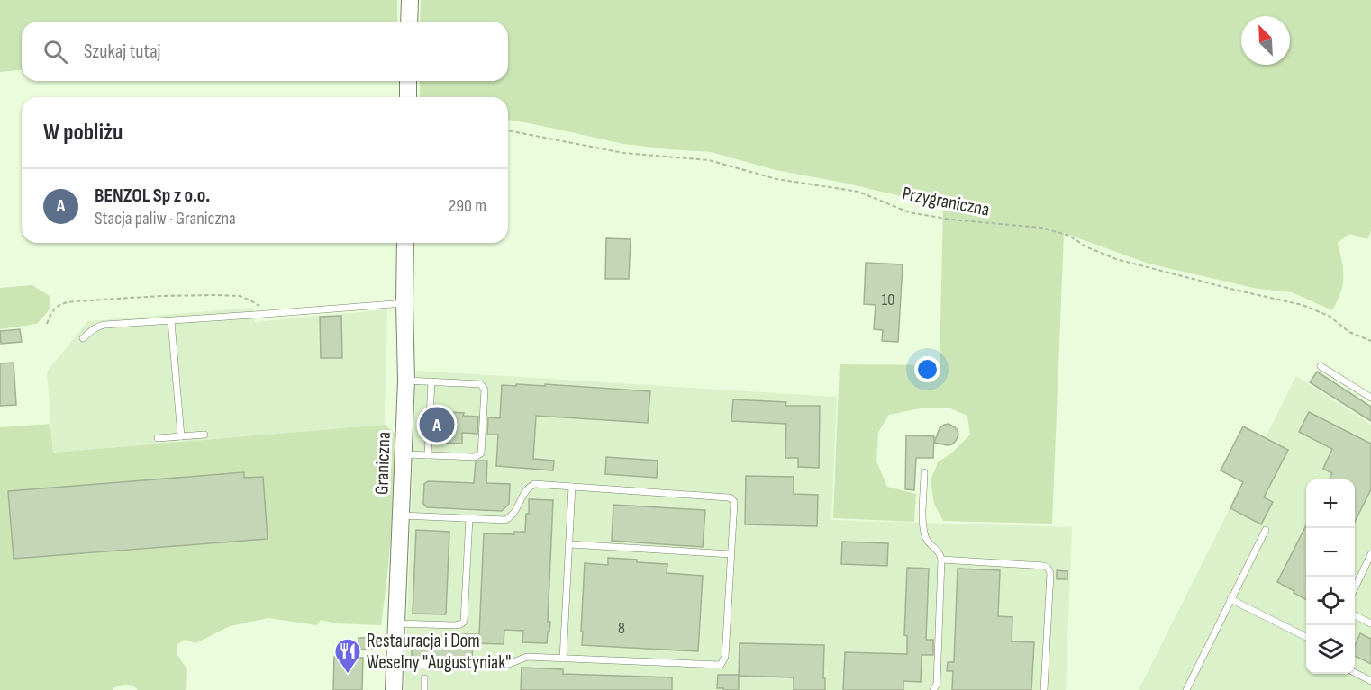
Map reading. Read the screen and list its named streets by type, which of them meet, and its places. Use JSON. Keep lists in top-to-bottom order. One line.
{"streets":{"street":["Graniczna"],"path":["Przygraniczna"]},"places":{"restaurant":["Restauracja i Dom Weselny \"Augustyniak\""]},"house_numbers":["10","8"],"north":"top left","page":{"search":"Szukaj tutaj","heading":"W pobliżu","list":[{"mark":"A","name":"BENZOL Sp z o.o.","note":"Stacja paliw · Graniczna","value":"290 m"}],"pins":"A","map_buttons":["+","−"]}}
